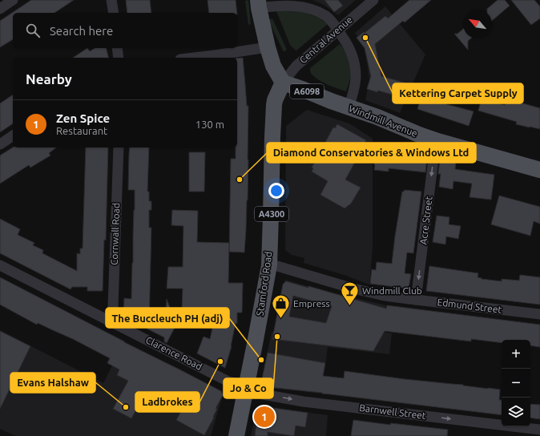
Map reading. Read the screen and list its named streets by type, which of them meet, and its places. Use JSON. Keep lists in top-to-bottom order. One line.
{"streets":{"main road":["A6098","Windmill Avenue","A4300","Stamford Road"],"street":["Central Avenue","Acre Street","Cornwall Road","Edmund Street","Clarence Road","Barnwell Street"]},"crossings":[["Central Avenue","Windmill Avenue"],["Central Avenue","Stamford Road"],["Windmill Avenue","Acre Street"],["Windmill Avenue","Stamford Road"],["Acre Street","Edmund Street"],["Cornwall Road","Clarence Road"],["Stamford Road","Edmund Street"],["Stamford Road","Clarence Road"],["Stamford Road","Barnwell Street"],["Clarence Road","Barnwell Street"]],"one_way":["Acre Street","Barnwell Street"],"places":{"other":["Kettering Carpet Supply","Diamond Conservatories & Windows Ltd","Jo & Co","The Buccleuch PH (adj)","Ladbrokes","Evans Halshaw"],"bar":["Windmill Club"],"shop":["Empress"]},"north":"top left","page":{"search":"Search here","heading":"Nearby","list":[{"mark":"1","name":"Zen Spice","note":"Restaurant","value":"130 m"}],"map_buttons":["+","−"],"pins":"1"}}
